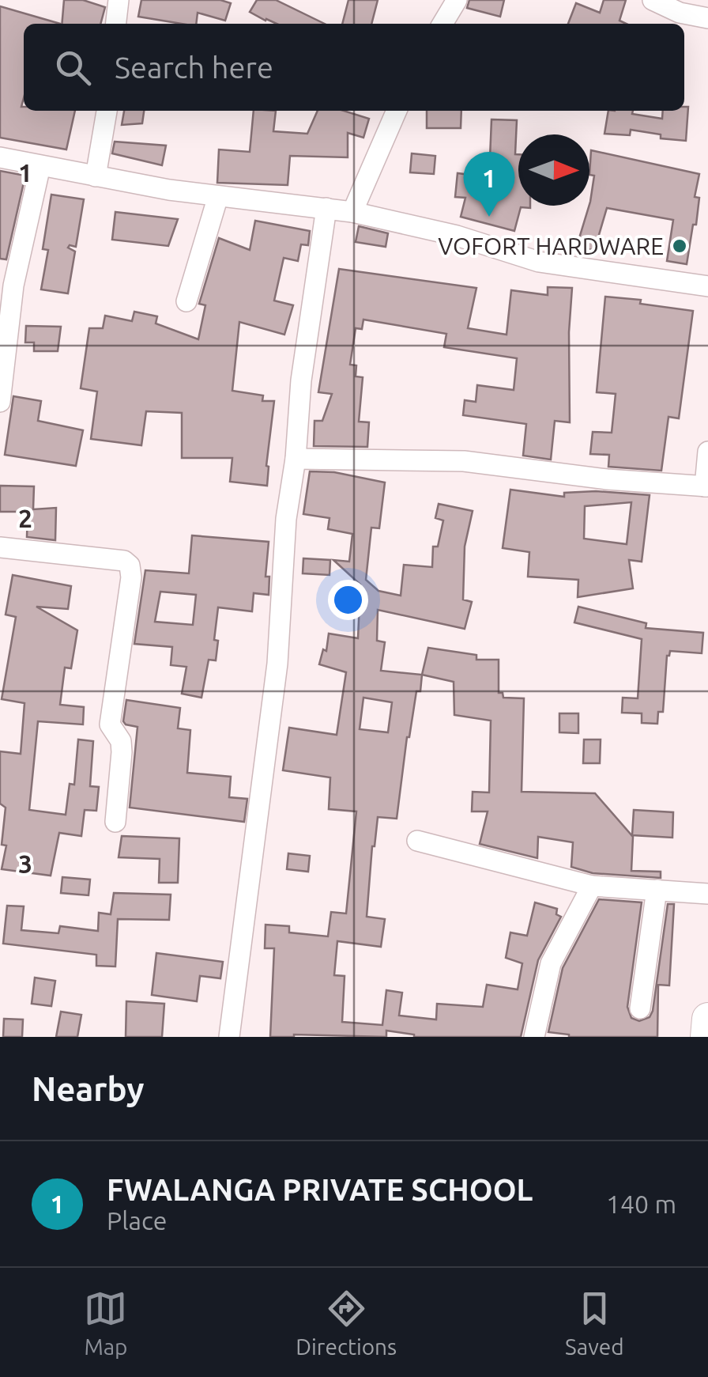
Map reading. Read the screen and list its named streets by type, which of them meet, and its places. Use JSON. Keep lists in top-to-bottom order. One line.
{"places":["VOFORT HARDWARE"],"north":"right","page":{"search":"Search here","pins":"1","heading":"Nearby","list":[{"mark":"1","name":"FWALANGA PRIVATE SCHOOL","note":"Place","value":"140 m"}],"nav":["Map","Directions","Saved"]},"grid":{"rows":["1","2","3"]}}
